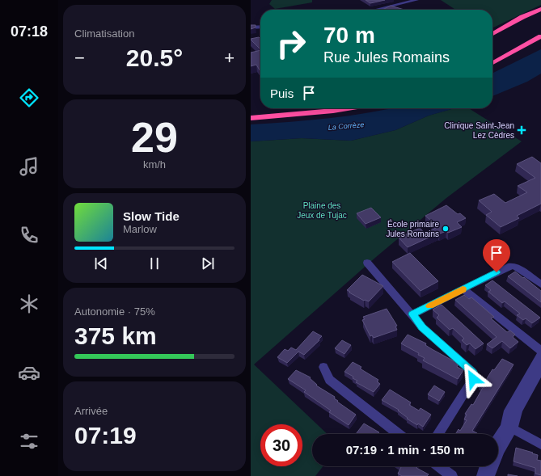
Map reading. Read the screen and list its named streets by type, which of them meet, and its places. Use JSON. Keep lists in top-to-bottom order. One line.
{"water":["La Corrèze"],"parks":["Plaine des Jeux de Tujac"],"places":{"health":["Clinique Saint-Jean Lez Cèdres"],"other":["École primaire Jules Romains"]},"page":{"tabs":"07:18","tile":["Climatisation",["29","km/h"],["Autonomie · 75%","375 km"],["Arrivée","07:19"]],"turn":["70 m","Rue Jules Romains"],"heat":["−","20.5°","+"],"then":"Puis","song":["Slow Tide","Marlow"],"limit":"30","trip":"07:19 · 1 min · 150 m"}}
